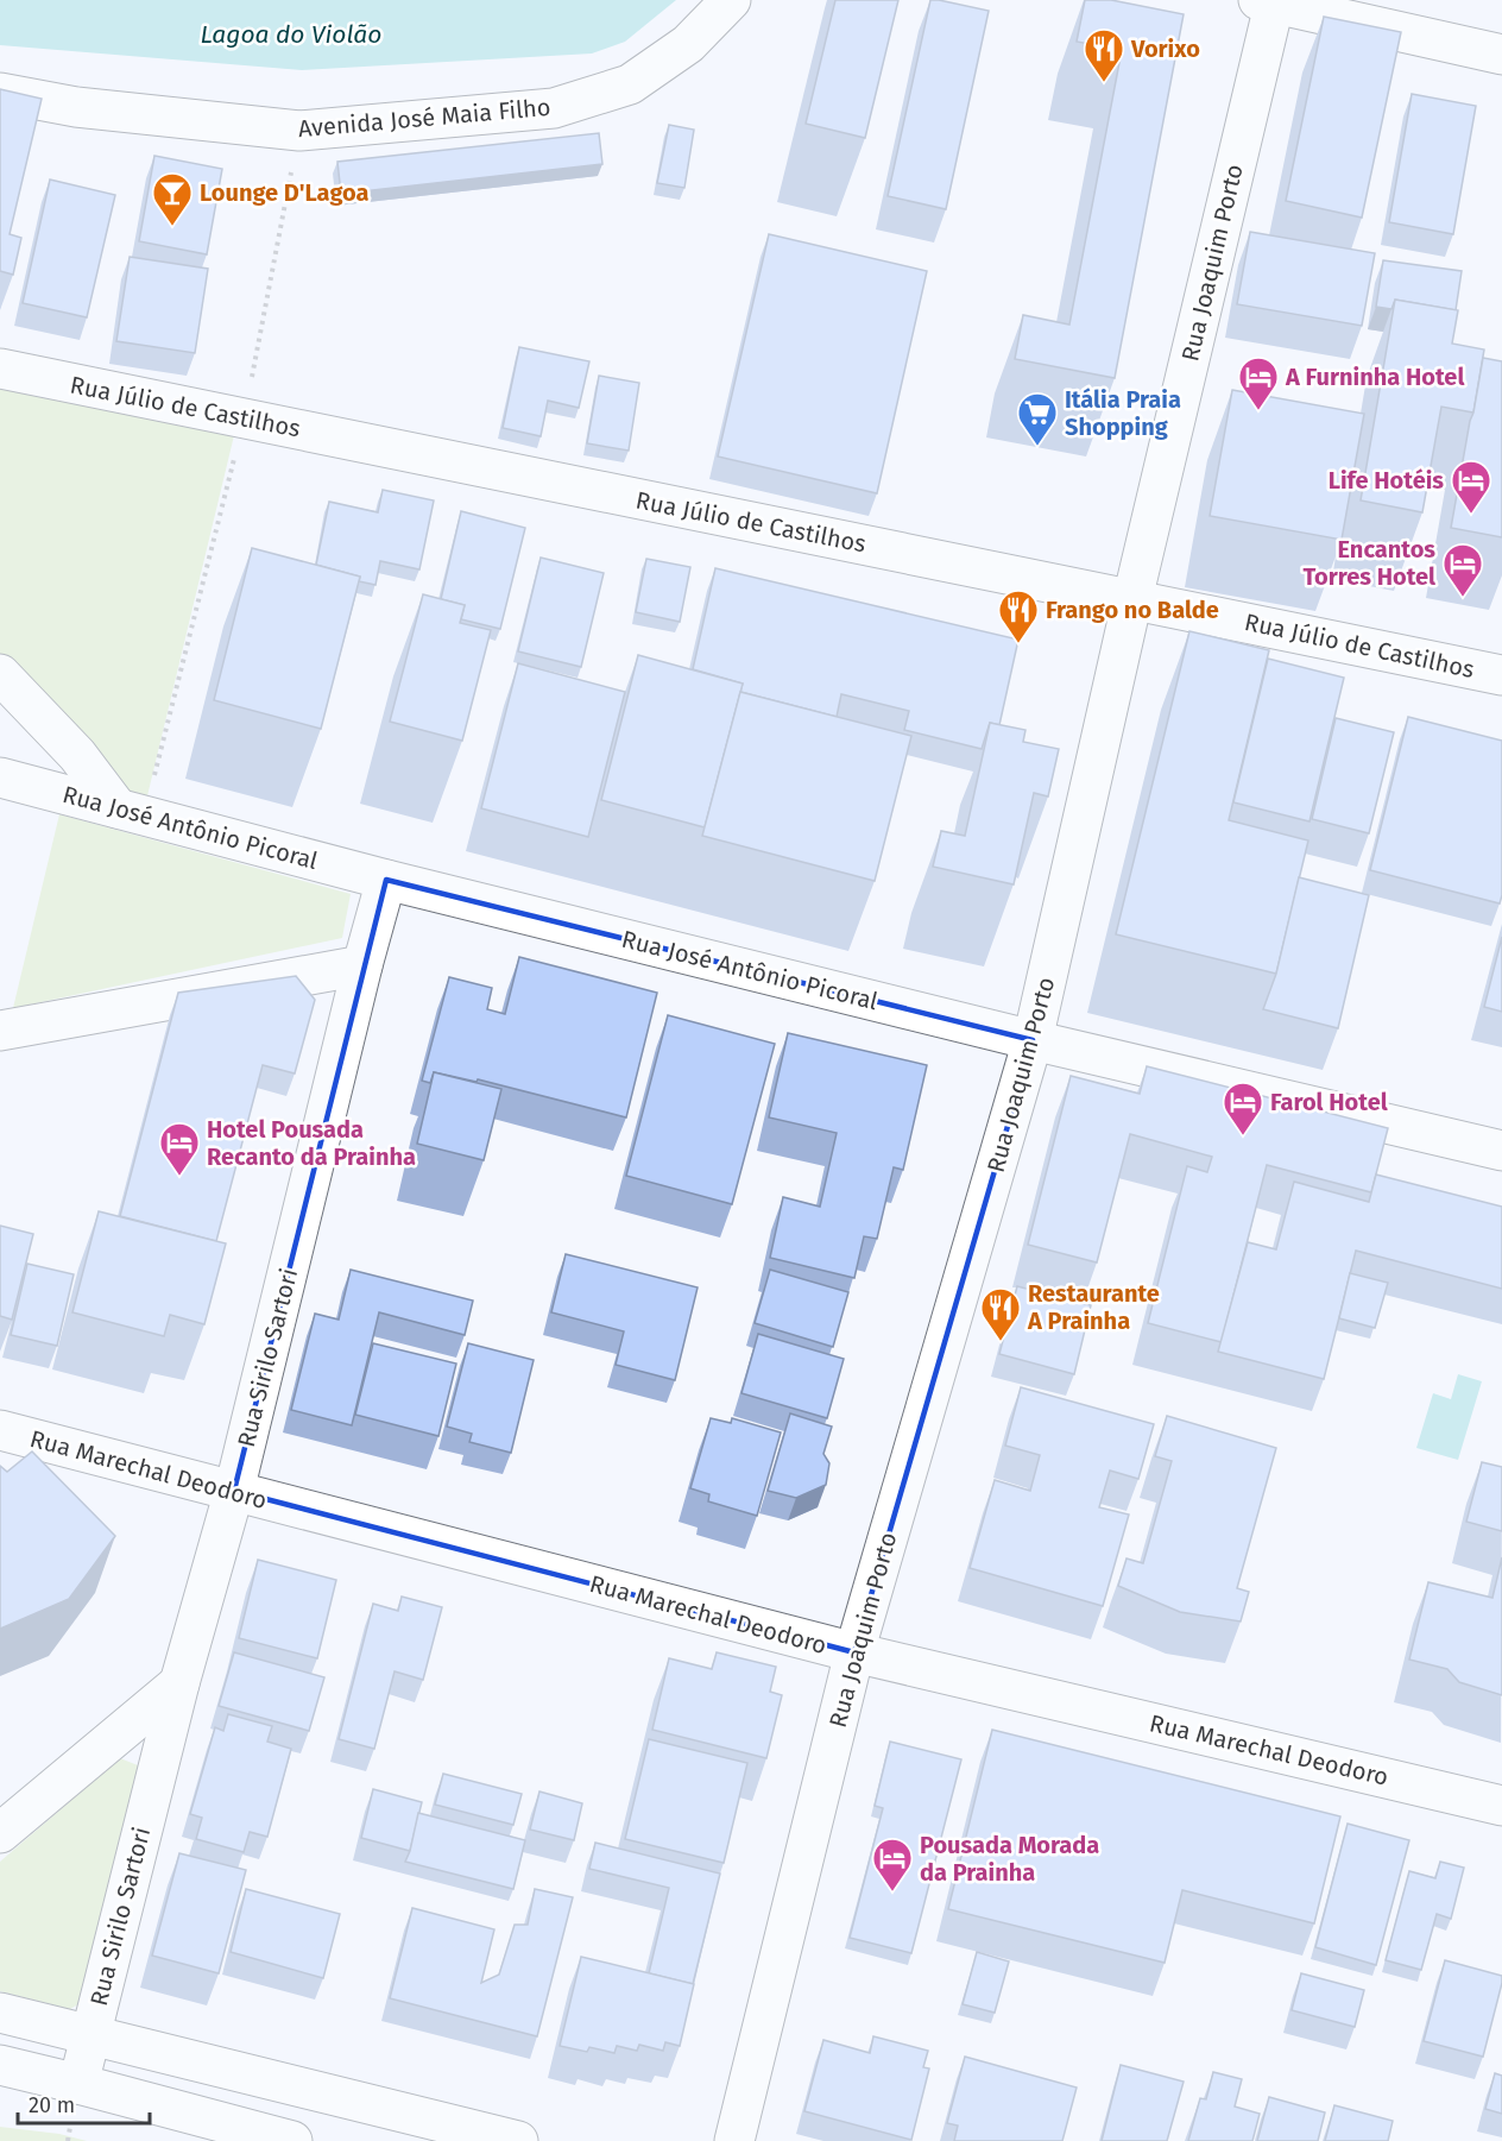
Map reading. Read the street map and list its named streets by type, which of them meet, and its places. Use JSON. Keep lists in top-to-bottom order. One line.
{"streets":{"street":["Avenida José Maia Filho","Rua Joaquim Porto","Rua Júlio de Castilhos","Rua José Antônio Picoral","Rua Sirilo Sartori","Rua Marechal Deodoro"]},"crossings":[["Rua Joaquim Porto","Rua Júlio de Castilhos"],["Rua Joaquim Porto","Rua José Antônio Picoral"],["Rua Joaquim Porto","Rua Marechal Deodoro"],["Rua José Antônio Picoral","Rua Sirilo Sartori"],["Rua Sirilo Sartori","Rua Marechal Deodoro"]],"water":["Lagoa do Violão"],"places":{"restaurant":["Vorixo","Frango no Balde","Restaurante A Prainha"],"bar":["Lounge D'Lagoa"],"hotel":["A Furninha Hotel","Life Hotéis","Encantos Torres Hotel","Farol Hotel","Hotel Pousada Recanto da Prainha","Pousada Morada da Prainha"],"supermarket":["Itália Praia Shopping"]},"scale_bar":"20 m"}
